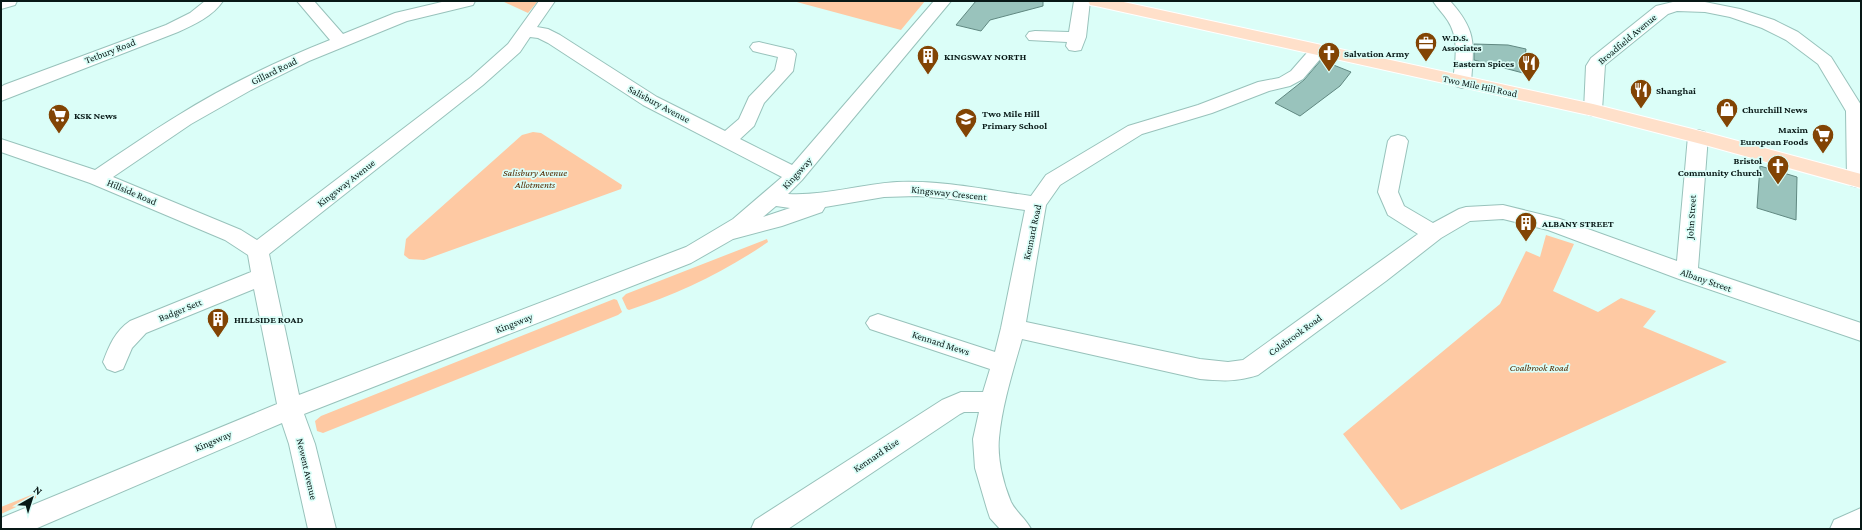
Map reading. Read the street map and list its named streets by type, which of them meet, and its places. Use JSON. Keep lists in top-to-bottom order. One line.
{"streets":{"main road":["Two Mile Hill Road"],"street":["Broadfield Avenue","Tetbury Road","Gillard Road","Salisbury Avenue","Kingsway","Kingsway Avenue","Hillside Road","Kingsway Crescent","John Street","Kennard Road","Albany Street","Badger Sett","Colebrook Road","Kennard Mews","Kennard Rise","Newent Avenue"]},"crossings":[["Broadfield Avenue","Two Mile Hill Road"],["Gillard Road","Hillside Road"],["Two Mile Hill Road","John Street"],["Two Mile Hill Road","Kennard Road"],["Salisbury Avenue","Kingsway"],["Salisbury Avenue","Kingsway Avenue"],["Kingsway","Kingsway Crescent"],["Kingsway","Newent Avenue"],["Kingsway Avenue","Hillside Road"],["Kingsway Crescent","Kennard Road"],["John Street","Albany Street"],["Kennard Road","Colebrook Road"],["Kennard Road","Kennard Mews"],["Kennard Road","Kennard Rise"],["Albany Street","Colebrook Road"]],"parks":["Salisbury Avenue Allotments","Coalbrook Road"],"places":{"office":["W.D.S. Associates"],"church":["Salvation Army","Bristol Community Church"],"building":["KINGSWAY NORTH","ALBANY STREET","HILLSIDE ROAD"],"restaurant":["Eastern Spices","Shanghai"],"shop":["Churchill News"],"supermarket":["KSK News","Maxim European Foods"],"school or university":["Two Mile Hill Primary School"]},"north":"top right"}
